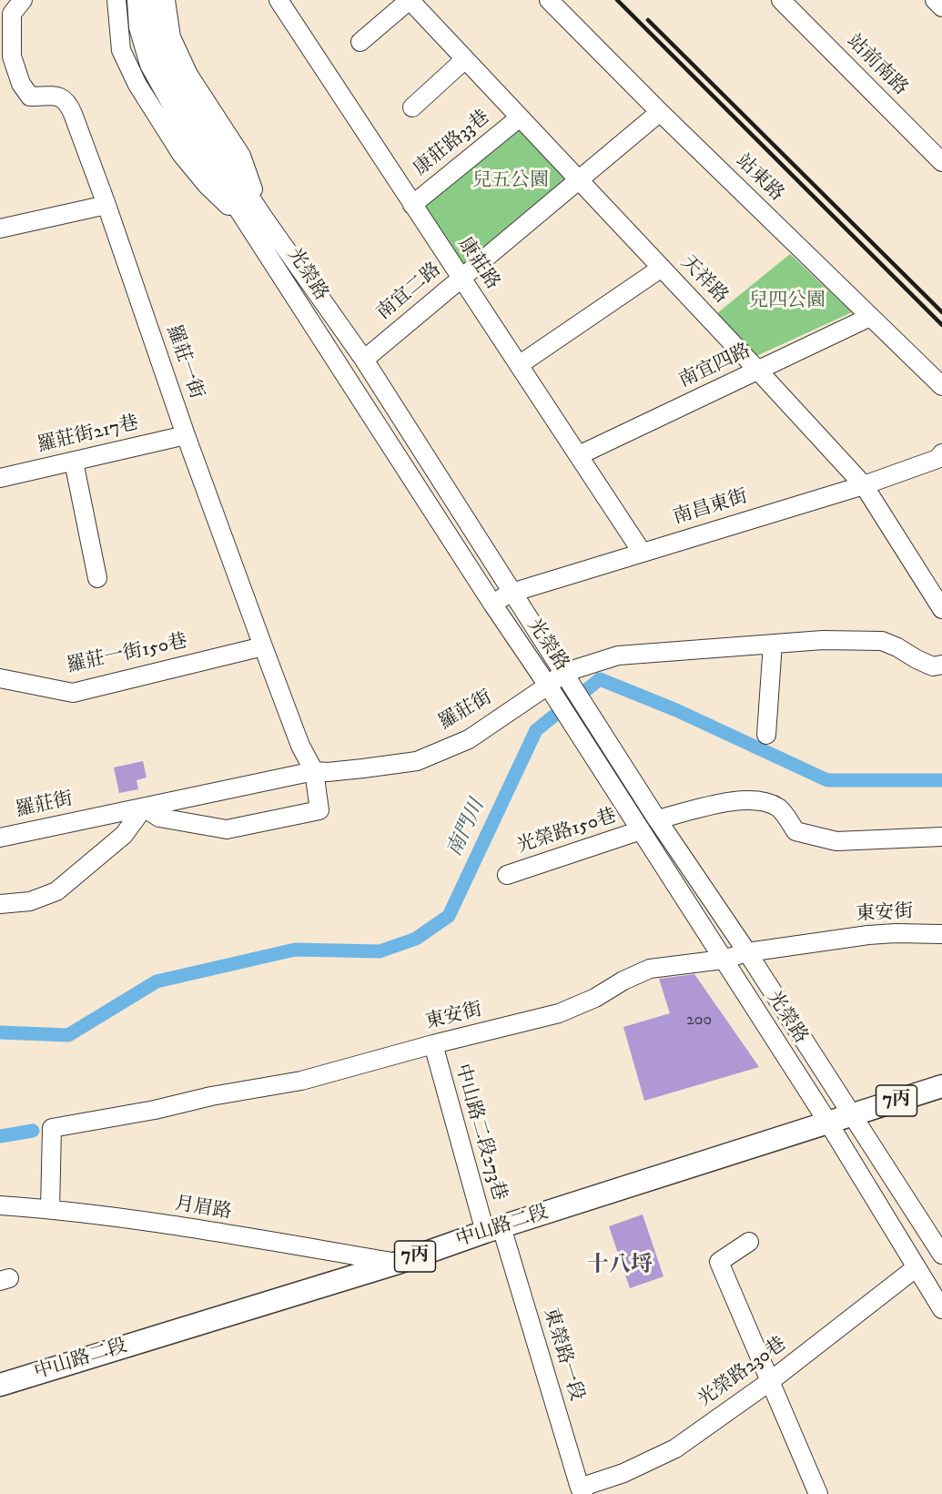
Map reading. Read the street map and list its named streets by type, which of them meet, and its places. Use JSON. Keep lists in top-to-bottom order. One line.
{"streets":{"main road":["7丙","中山路二段"],"street":["站前南路","康莊路33巷","站東路","康莊路","光榮路","天祥路","南宜二路","羅莊一街","南宜四路","羅莊街217巷","南昌東街","羅莊一街150巷","羅莊街","光榮路150巷","東安街","中山路二段273巷","月眉路","東榮路一段","光榮路230巷"]},"crossings":[["康莊路33巷","康莊路"],["康莊路33巷","天祥路"],["站東路","南宜二路"],["站東路","南宜四路"],["康莊路","南宜二路"],["康莊路","南宜四路"],["康莊路","南昌東街"],["光榮路","南宜二路"],["光榮路","南昌東街"],["光榮路","羅莊街"],["光榮路","光榮路150巷"],["光榮路","東安街"],["光榮路","中山路二段"],["光榮路","光榮路230巷"],["天祥路","南宜二路"],["天祥路","南宜四路"],["天祥路","南昌東街"],["羅莊一街","羅莊街217巷"],["羅莊一街","羅莊一街150巷"],["羅莊一街","羅莊街"],["東安街","中山路二段273巷"],["東安街","月眉路"],["中山路二段273巷","中山路二段"],["中山路二段273巷","東榮路一段"],["月眉路","中山路二段"],["中山路二段","東榮路一段"],["東榮路一段","光榮路230巷"]],"districts":["十八埒"],"water":["南門川"],"parks":["兒五公園","兒四公園"],"house_numbers":["200"]}
